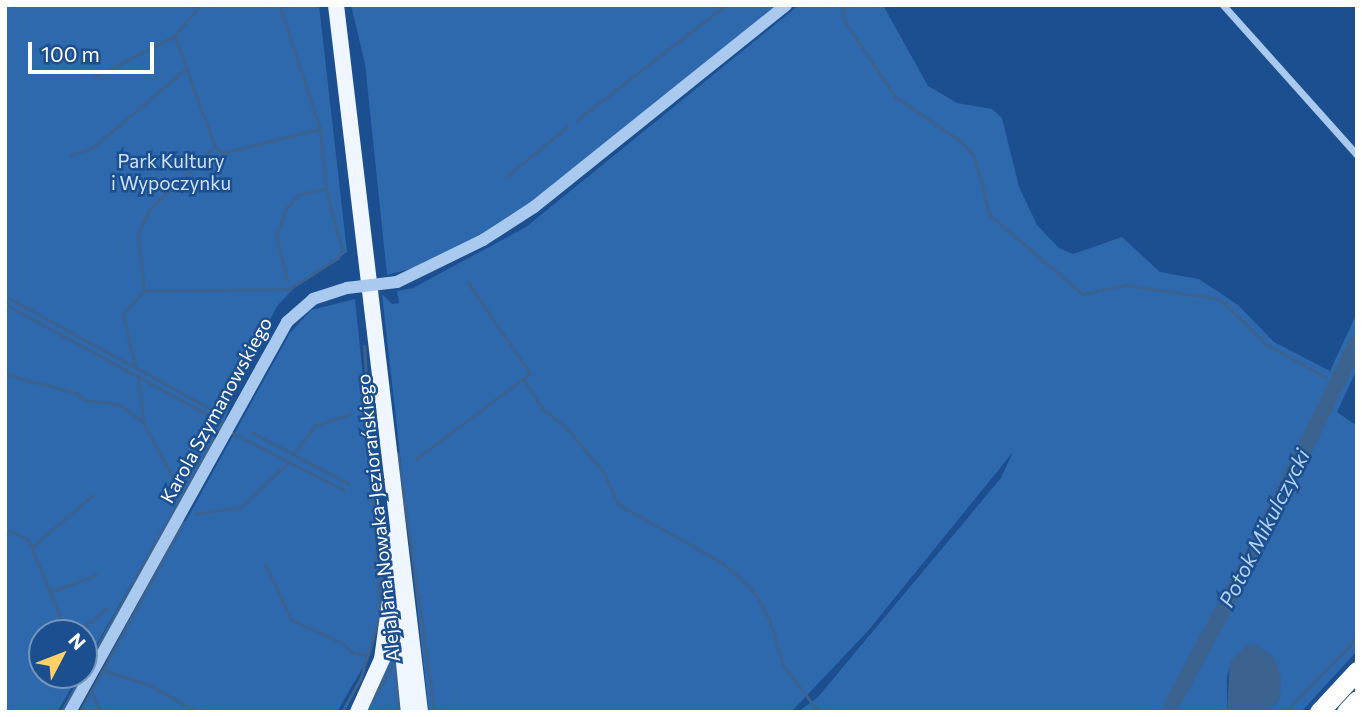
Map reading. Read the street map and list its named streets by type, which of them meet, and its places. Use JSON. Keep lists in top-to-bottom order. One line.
{"streets":{"main road":["Aleja Jana Nowaka-Jeziorańskiego"],"street":["Karola Szymanowskiego"]},"water":["Potok Mikulczycki"],"parks":["Park Kultury i Wypoczynku"],"scale_bar":"100 m","north":"top right"}
